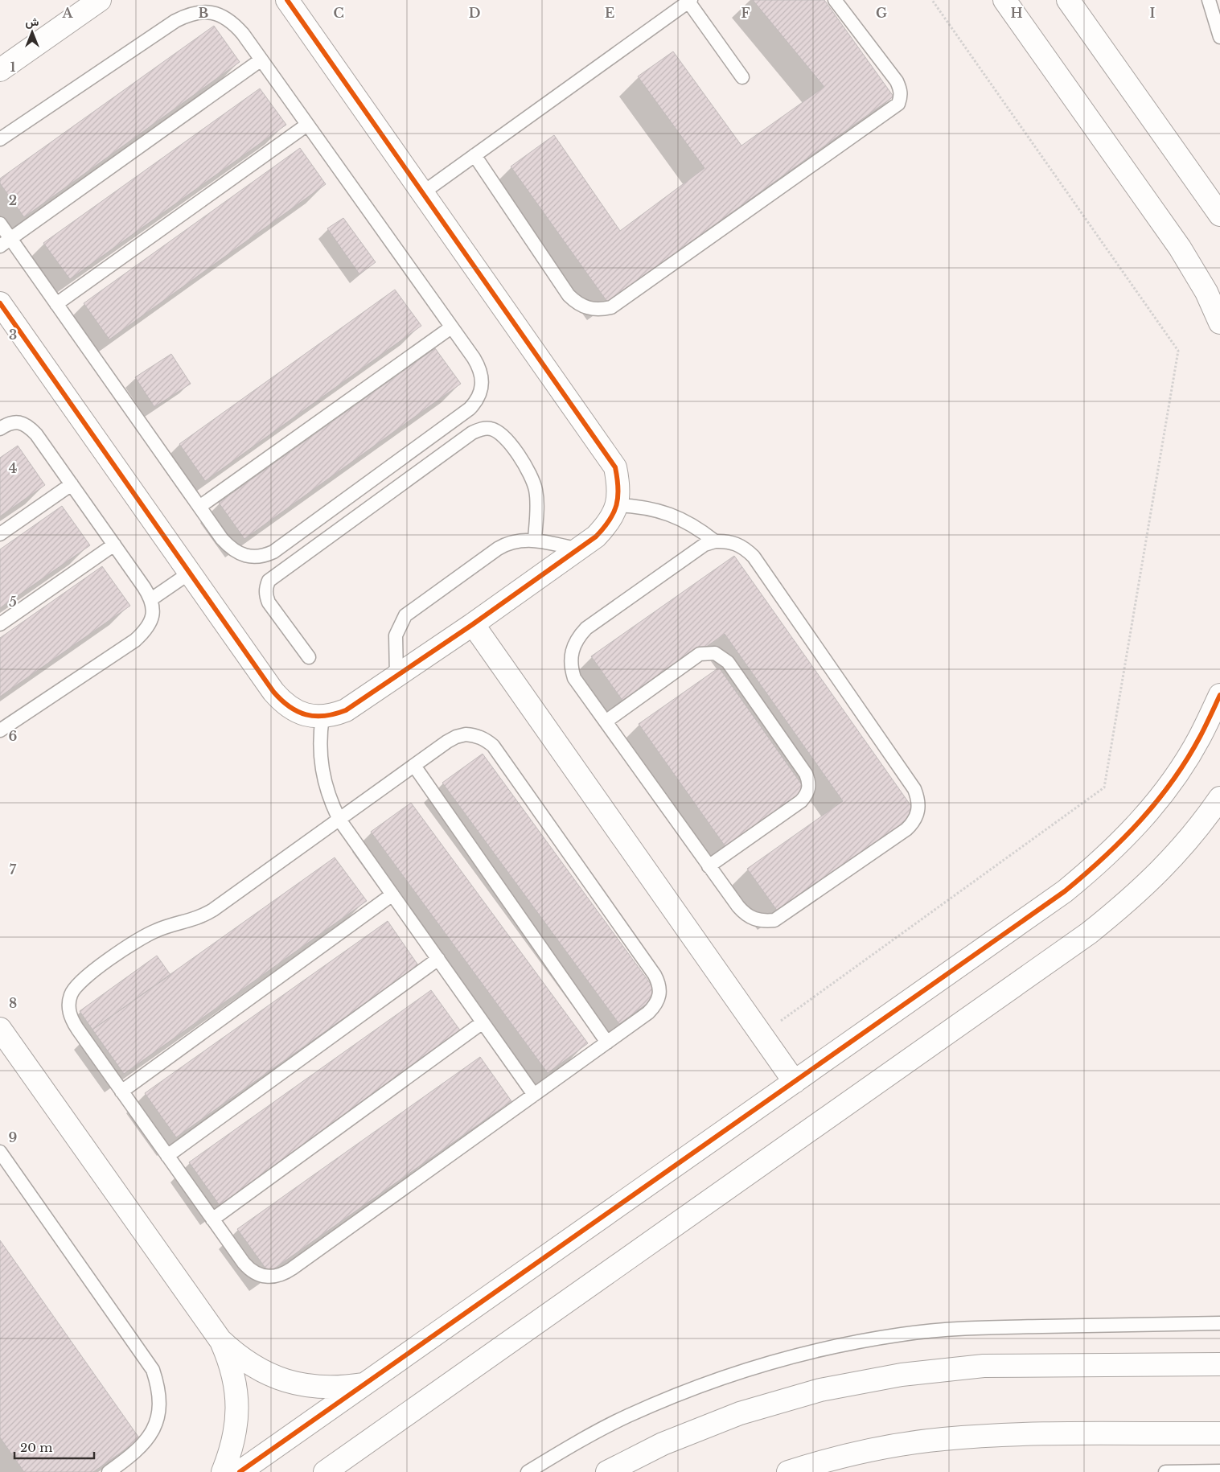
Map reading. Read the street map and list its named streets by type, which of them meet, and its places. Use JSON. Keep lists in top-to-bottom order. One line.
{"scale_bar":"20 m","north":"top","grid":{"columns":["A","B","C","D","E","F","G","H","I"],"rows":["1","2","3","4","5","6","7","8","9"]}}
